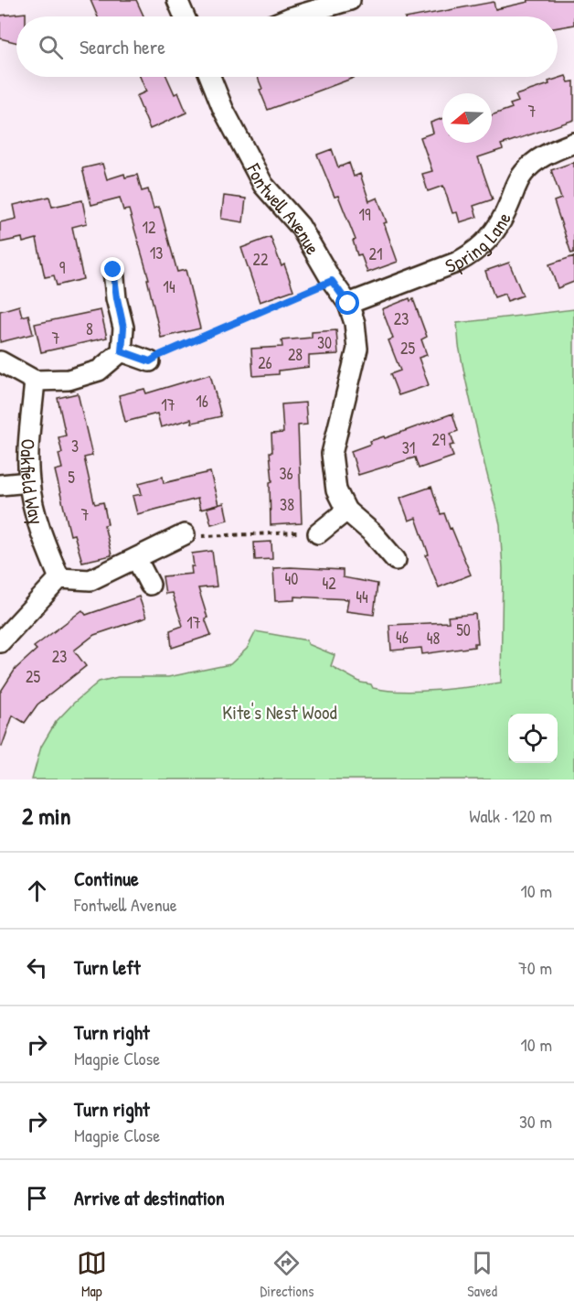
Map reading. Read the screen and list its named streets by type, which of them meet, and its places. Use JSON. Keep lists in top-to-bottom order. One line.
{"streets":{"street":["Fontwell Avenue","Spring Lane","Oakfield Way"]},"crossings":[["Fontwell Avenue","Spring Lane"]],"parks":["Kite's Nest Wood"],"house_numbers":["7","19","12","13","21","22","9","14","23","8","7","30","25","28","26","16","17","29","3","31","36","5","38","7","40","42","44","17","50","46","48","23","25"],"north":"left","page":{"search":"Search here","heading":["2 min","Walk · 120 m"],"list":[["Continue","Fontwell Avenue","10 m"],["Turn left","70 m"],["Turn right","Magpie Close","10 m"],["Turn right","Magpie Close","30 m"],"Arrive at destination"],"nav":["Map","Directions","Saved"]}}
